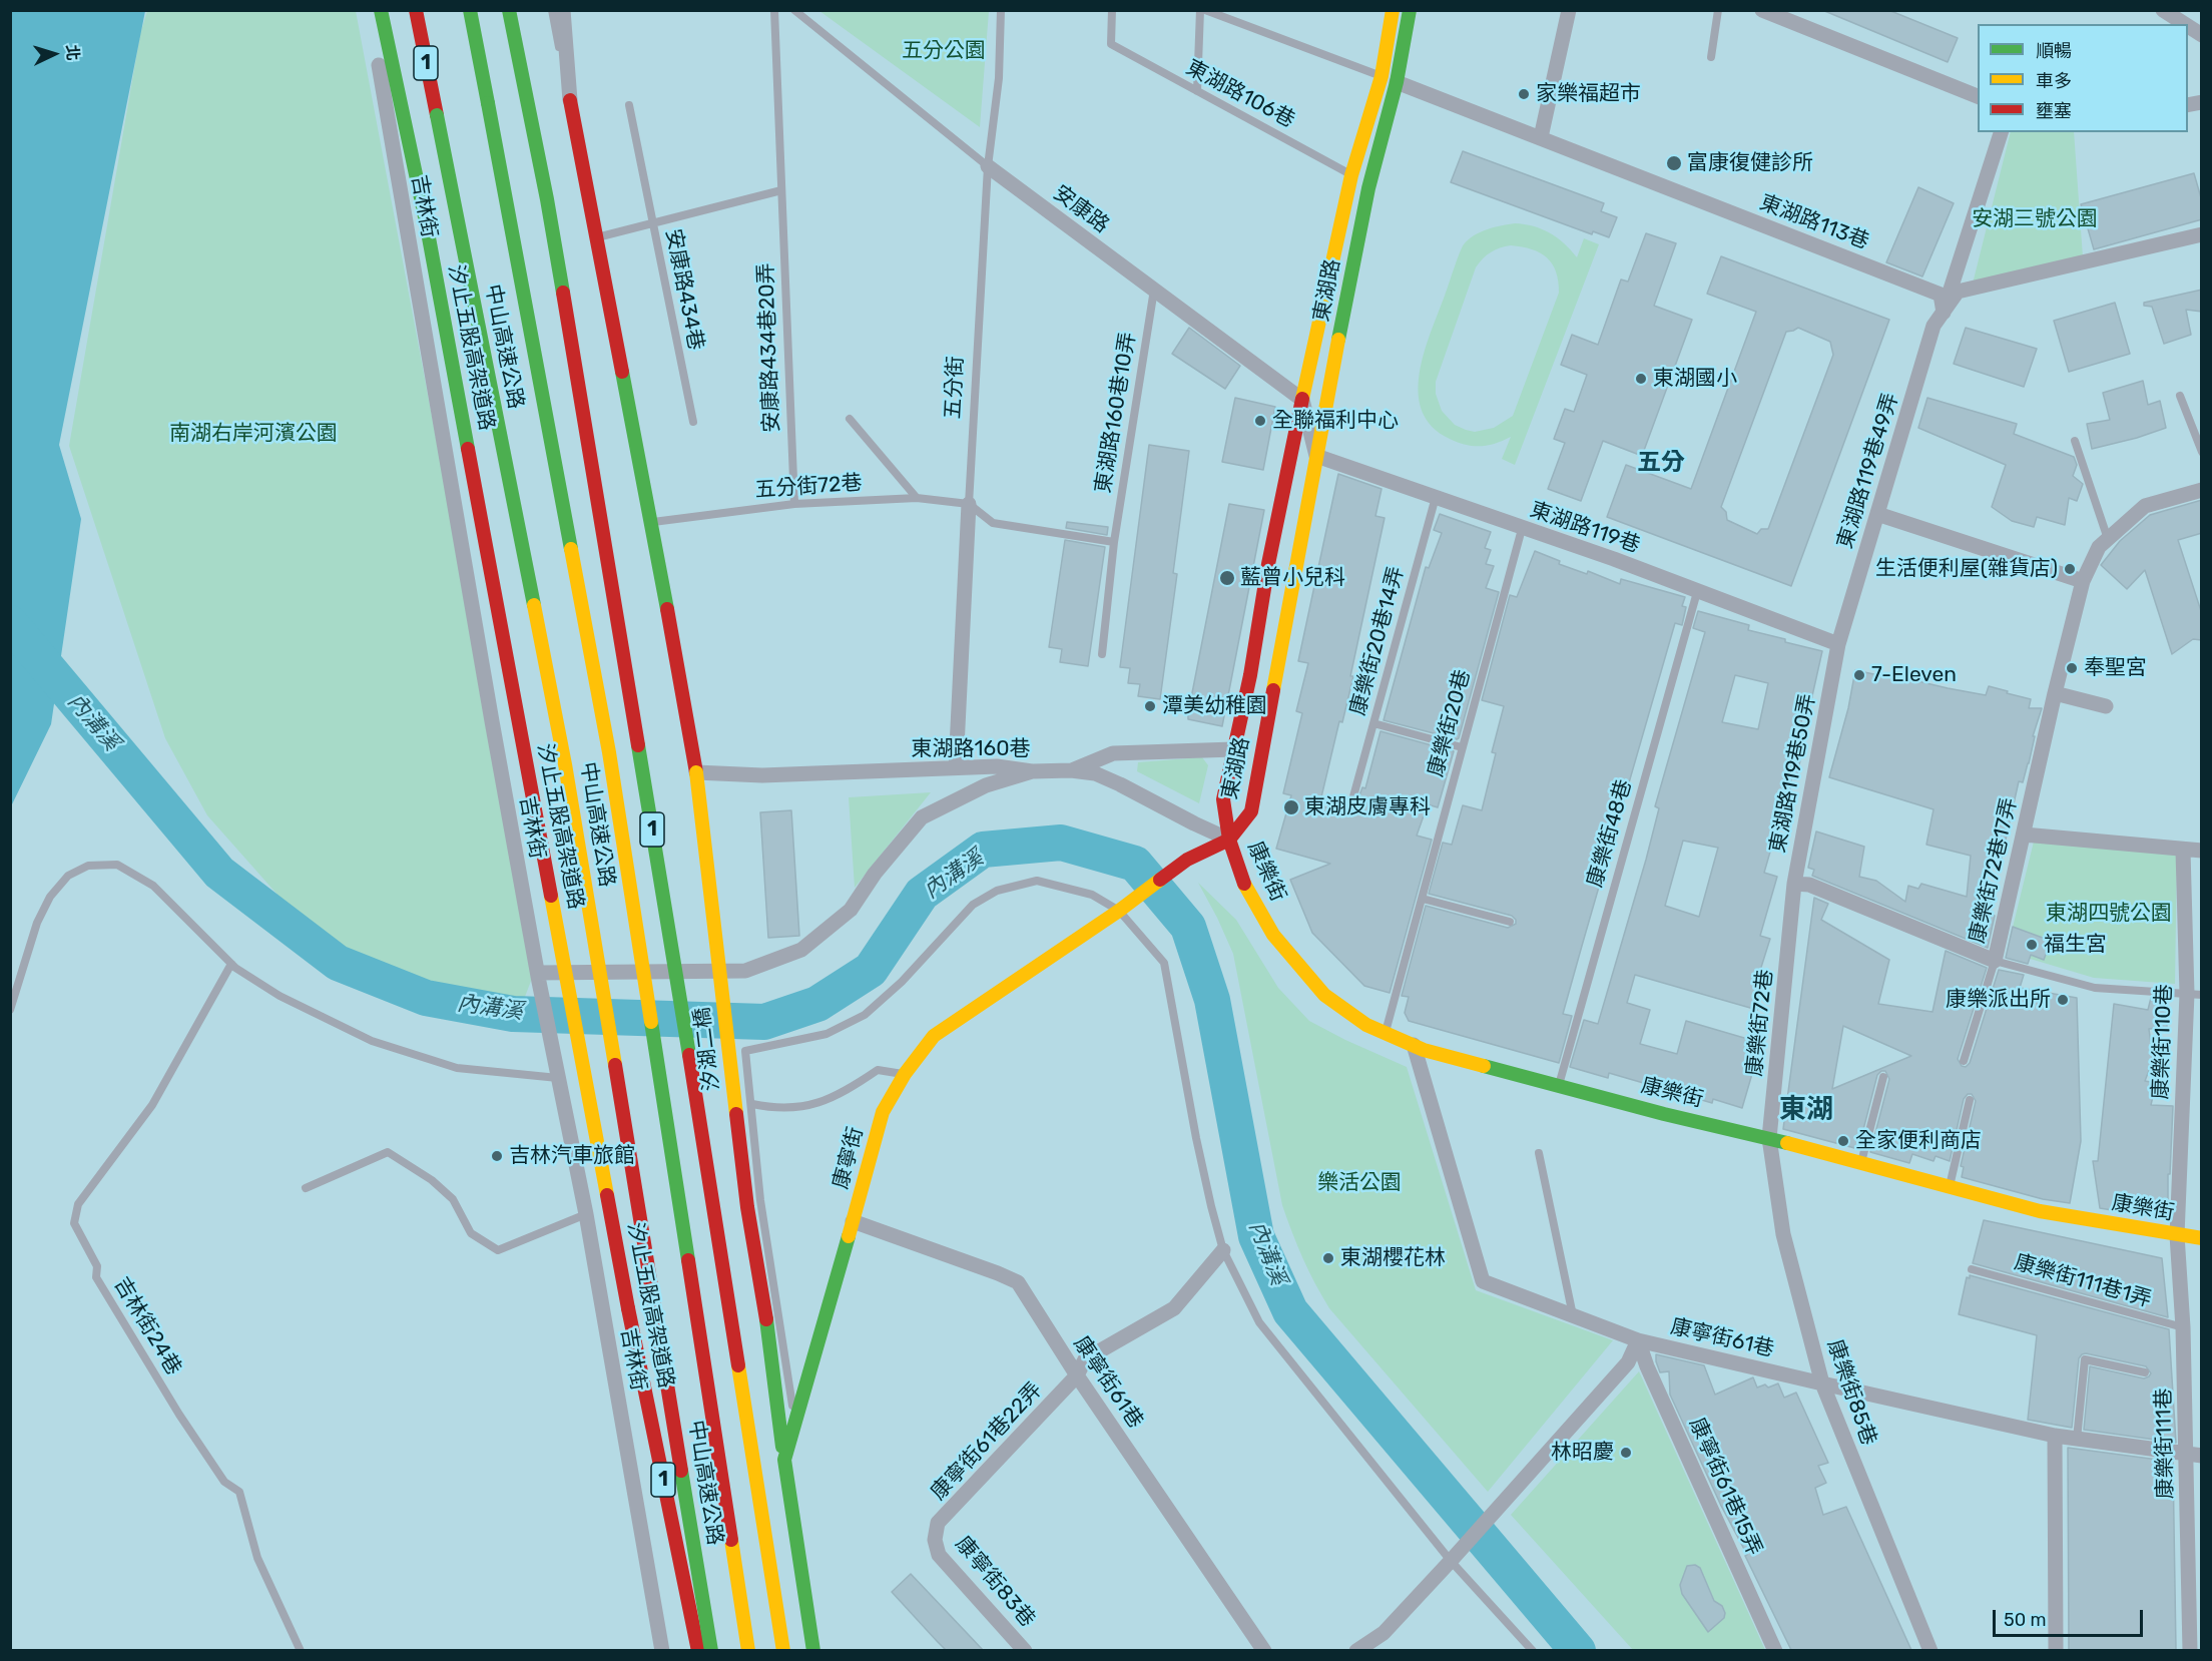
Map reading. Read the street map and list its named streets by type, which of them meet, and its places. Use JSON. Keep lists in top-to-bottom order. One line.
{"streets":{"main road":["1","東湖路","中山高速公路","汐止五股高架道路","康樂街","汐湖二橋","康寧街"],"street":["吉林街","安康路","東湖路113巷","五分街","東湖路119巷49弄","東湖路119巷","東湖路160巷","東湖路119巷50弄","康樂街72巷17弄","康樂街72巷","康樂街110巷","康寧街61巷","康樂街85巷","康寧街61巷22弄","康樂街111巷","康寧街61巷15弄","康寧街83巷"],"lane":["東湖路106巷","安康路434巷","安康路434巷20弄","東湖路160巷10弄","五分街72巷","康樂街20巷14弄","康樂街20巷","康樂街48巷","康樂街111巷1弄","吉林街24巷"]},"crossings":[["東湖路106巷","東湖路"],["安康路","東湖路"],["安康路","五分街"],["安康路","東湖路160巷10弄"],["東湖路113巷","東湖路"],["東湖路113巷","東湖路119巷49弄"],["安康路434巷","安康路434巷20弄"],["東湖路","東湖路119巷"],["東湖路","東湖路160巷"],["東湖路","康樂街"],["東湖路","康寧街"],["安康路434巷20弄","五分街72巷"],["五分街","五分街72巷"],["五分街","東湖路160巷"],["東湖路119巷49弄","東湖路119巷"],["東湖路119巷49弄","東湖路119巷50弄"],["五分街72巷","汐湖二橋"],["東湖路119巷","康樂街20巷14弄"],["東湖路119巷","康樂街20巷"],["東湖路119巷","東湖路119巷50弄"],["東湖路119巷","康樂街48巷"],["康樂街20巷","康樂街"],["東湖路160巷","康樂街"],["東湖路160巷","汐湖二橋"],["東湖路160巷","康寧街"],["東湖路119巷50弄","康樂街72巷17弄"],["東湖路119巷50弄","康樂街72巷"],["康樂街48巷","康樂街"],["康樂街","康樂街72巷"],["康樂街","康樂街110巷"],["康樂街","康寧街"],["康樂街","康寧街61巷"],["康樂街","康樂街85巷"],["康樂街","康樂街111巷"],["康樂街72巷","康樂街85巷"],["康樂街110巷","康樂街111巷"],["汐湖二橋","康寧街"],["康寧街","康寧街61巷"],["康樂街111巷1弄","康樂街111巷"],["康寧街61巷","康樂街85巷"],["康寧街61巷","康寧街61巷22弄"],["康寧街61巷","康樂街111巷"],["康寧街61巷","康寧街61巷15弄"],["康寧街61巷22弄","康寧街83巷"]],"districts":["五分","東湖"],"water":["內溝溪"],"parks":["五分公園","安湖三號公園","南湖右岸河濱公園","東湖四號公園","樂活公園"],"places":["家樂福超市","富康復健診所","東湖國小","全聯福利中心","生活便利屋(雜貨店)","藍曾小兒科","奉聖宮","7-Eleven","潭美幼稚園","東湖皮膚專科","福生宮","康樂派出所","全家便利商店","吉林汽車旅館","東湖櫻花林","林昭慶"],"legend":["順暢","車多","壅塞"],"scale_bar":"50 m","north":"right"}
